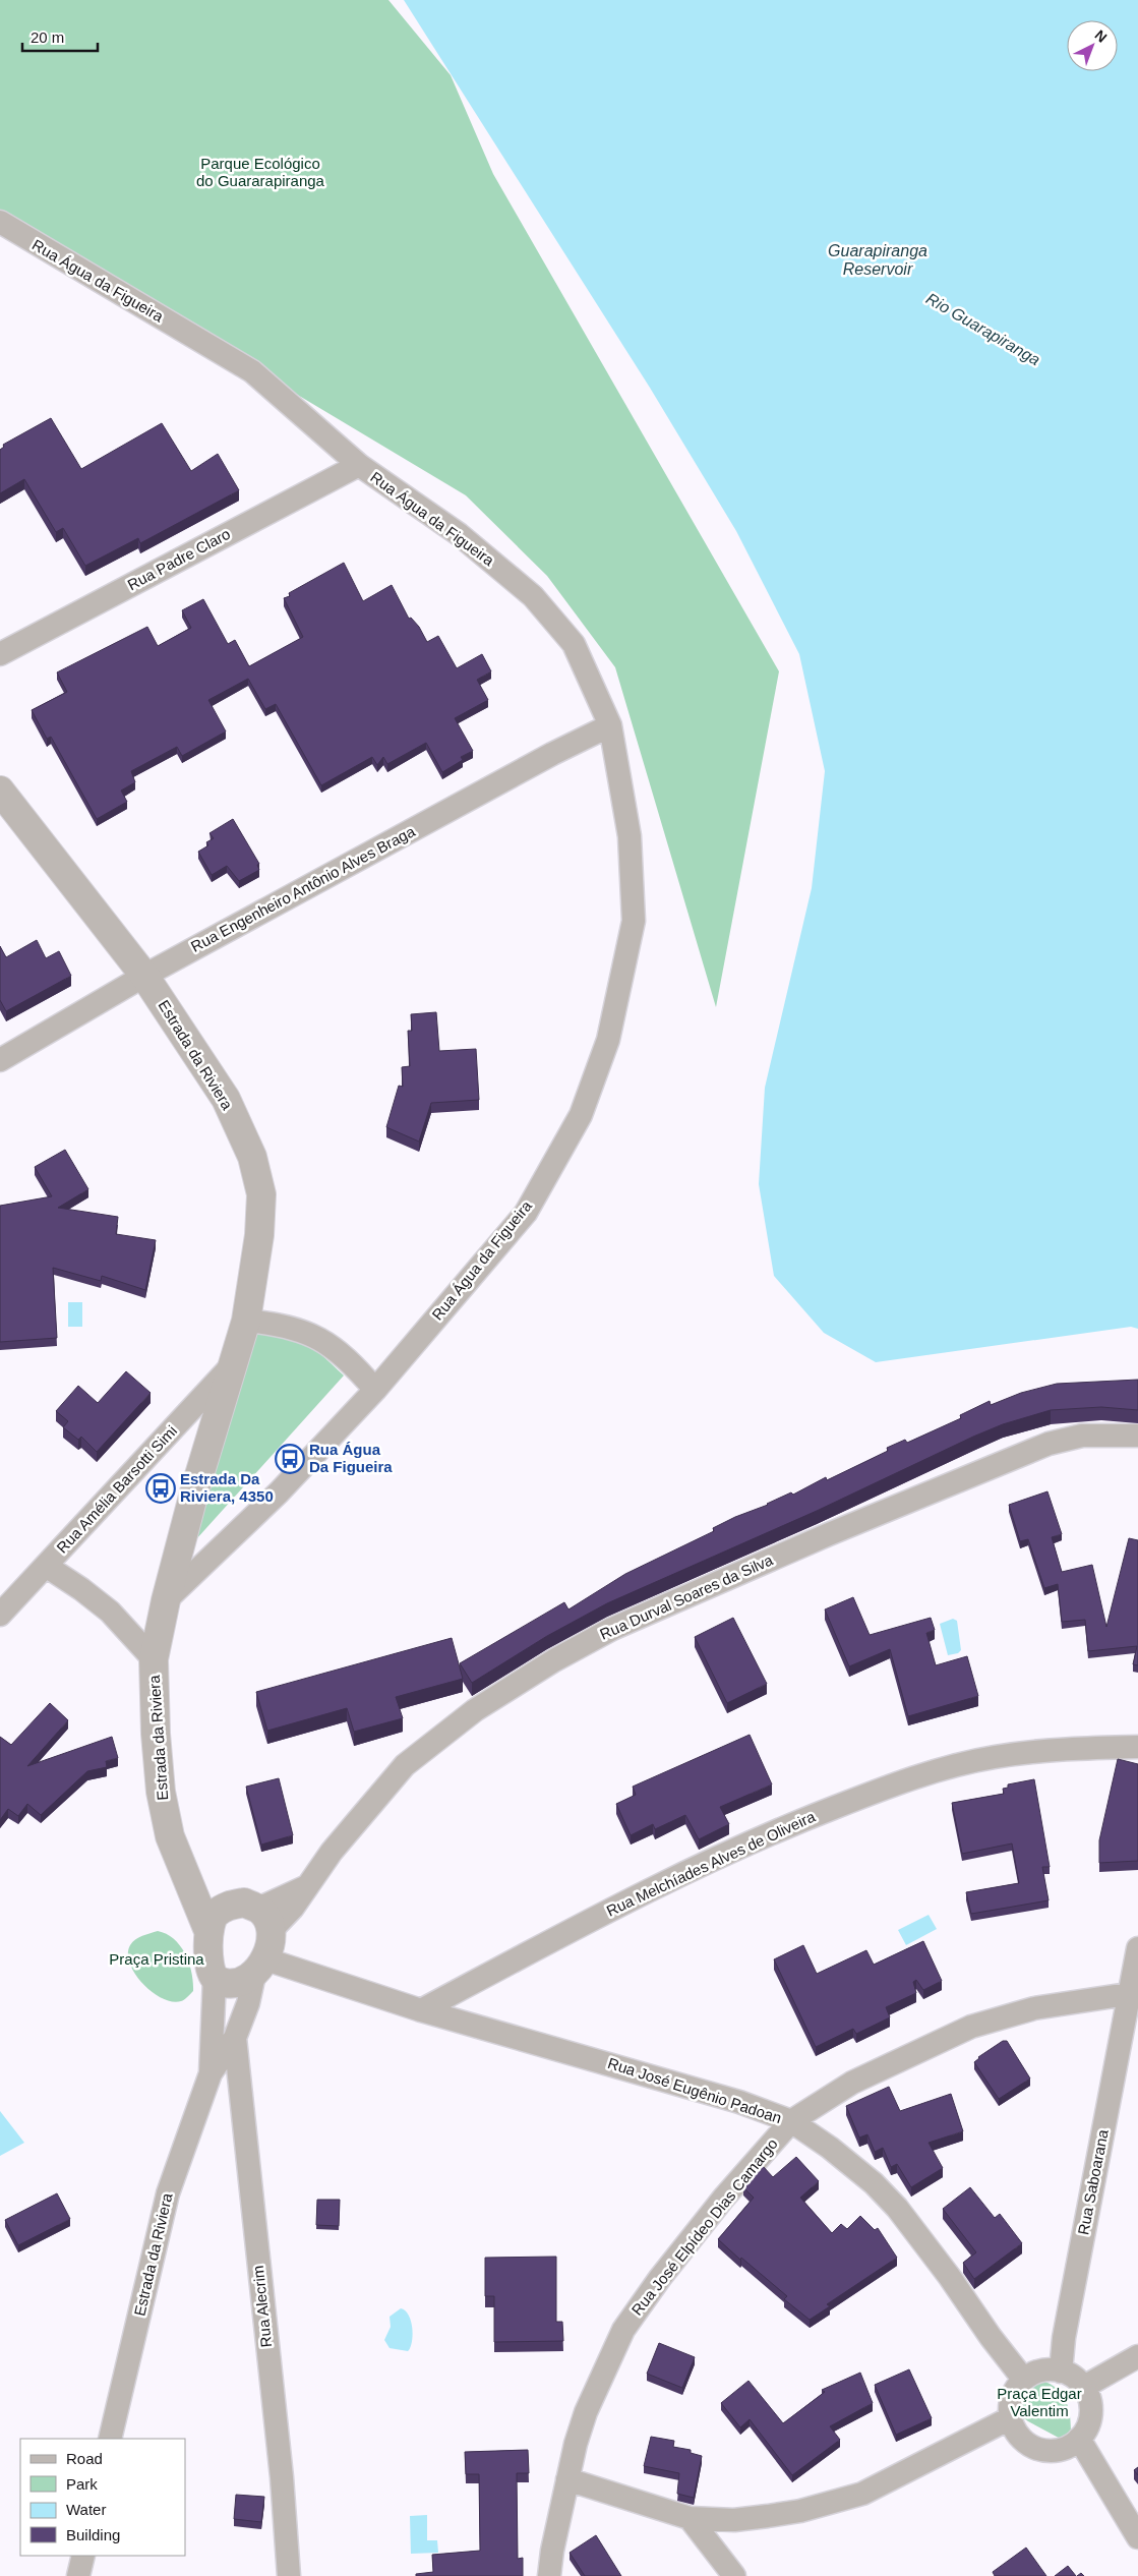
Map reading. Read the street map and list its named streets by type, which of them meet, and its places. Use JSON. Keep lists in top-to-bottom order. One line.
{"streets":{"street":["Rua Água da Figueira","Rua Padre Claro","Rua Engenheiro Antônio Alves Braga","Estrada da Riviera","Rua Amélia Barsotti Simi","Rua Durval Soares da Silva","Rua Melchíades Alves de Oliveira","Rua José Eugênio Padoan","Rua Saboarana","Rua José Elpídeo Dias Camargo","Rua Alecrim"]},"crossings":[["Rua Água da Figueira","Rua Padre Claro"],["Rua Água da Figueira","Rua Engenheiro Antônio Alves Braga"],["Rua Água da Figueira","Estrada da Riviera"],["Rua Engenheiro Antônio Alves Braga","Estrada da Riviera"],["Estrada da Riviera","Rua Amélia Barsotti Simi"],["Estrada da Riviera","Rua Durval Soares da Silva"],["Estrada da Riviera","Rua José Eugênio Padoan"],["Estrada da Riviera","Rua Alecrim"],["Rua Durval Soares da Silva","Rua José Eugênio Padoan"],["Rua Melchíades Alves de Oliveira","Rua José Eugênio Padoan"],["Rua José Eugênio Padoan","Rua Saboarana"],["Rua José Eugênio Padoan","Rua José Elpídeo Dias Camargo"],["Rua Saboarana","Rua José Elpídeo Dias Camargo"]],"water":["Guarapiranga Reservoir","Rio Guarapiranga"],"parks":["Parque Ecológico do Guararapiranga","Praça Pristina","Praça Edgar Valentim"],"places":{"bus stop":["Rua Água Da Figueira","Estrada Da Riviera, 4350"]},"legend":["Road","Park","Water","Building"],"scale_bar":"20 m","north":"top right"}
